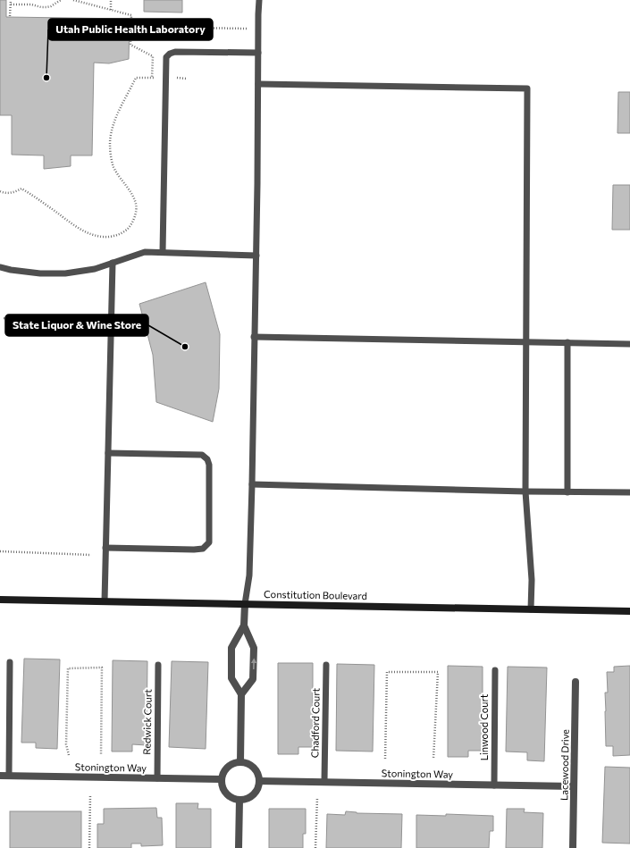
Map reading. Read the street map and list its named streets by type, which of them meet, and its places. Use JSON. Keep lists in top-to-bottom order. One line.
{"streets":{"main road":["Constitution Boulevard"],"street":["Lacewood Drive","Stonington Way"],"lane":["Redwick Court","Chadford Court","Linwood Court"]},"crossings":[["Redwick Court","Stonington Way"],["Chadford Court","Stonington Way"],["Linwood Court","Stonington Way"],["Lacewood Drive","Stonington Way"]],"places":["Utah Public Health Laboratory","State Liquor & Wine Store"]}
